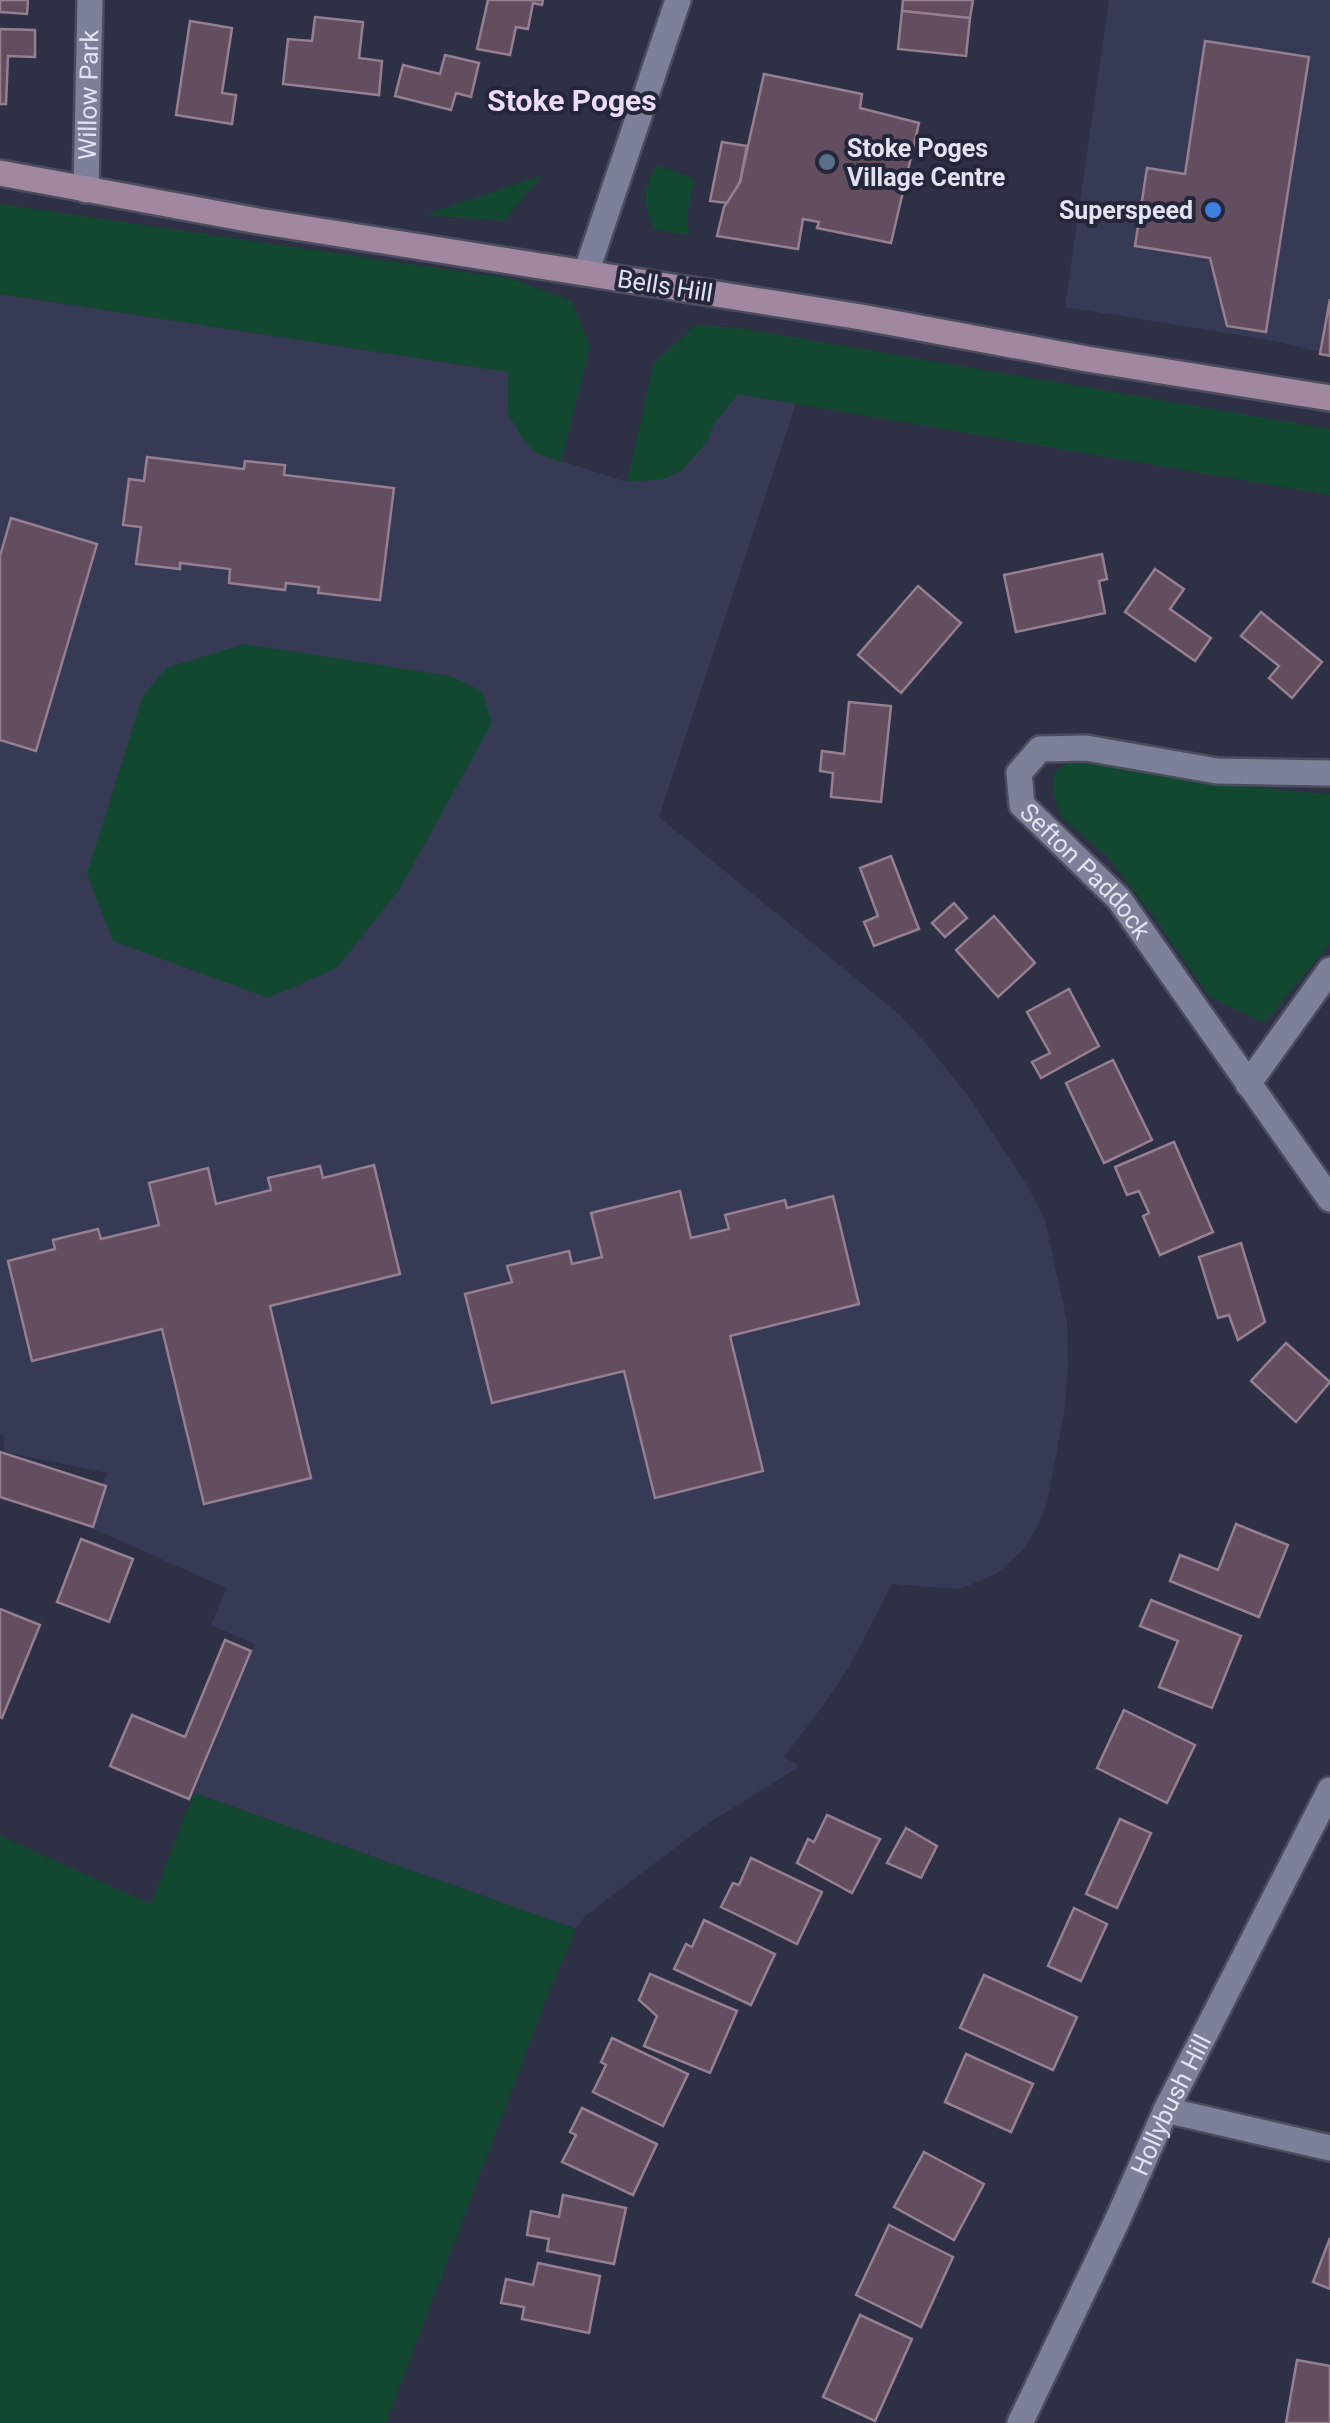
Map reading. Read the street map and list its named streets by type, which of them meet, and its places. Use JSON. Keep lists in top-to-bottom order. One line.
{"streets":{"main road":["Bells Hill"],"street":["Willow Park","Sefton Paddock","Hollybush Hill"]},"crossings":[["Willow Park","Bells Hill"]],"districts":["Stoke Poges"],"places":["Stoke Poges Village Centre","Superspeed"]}
